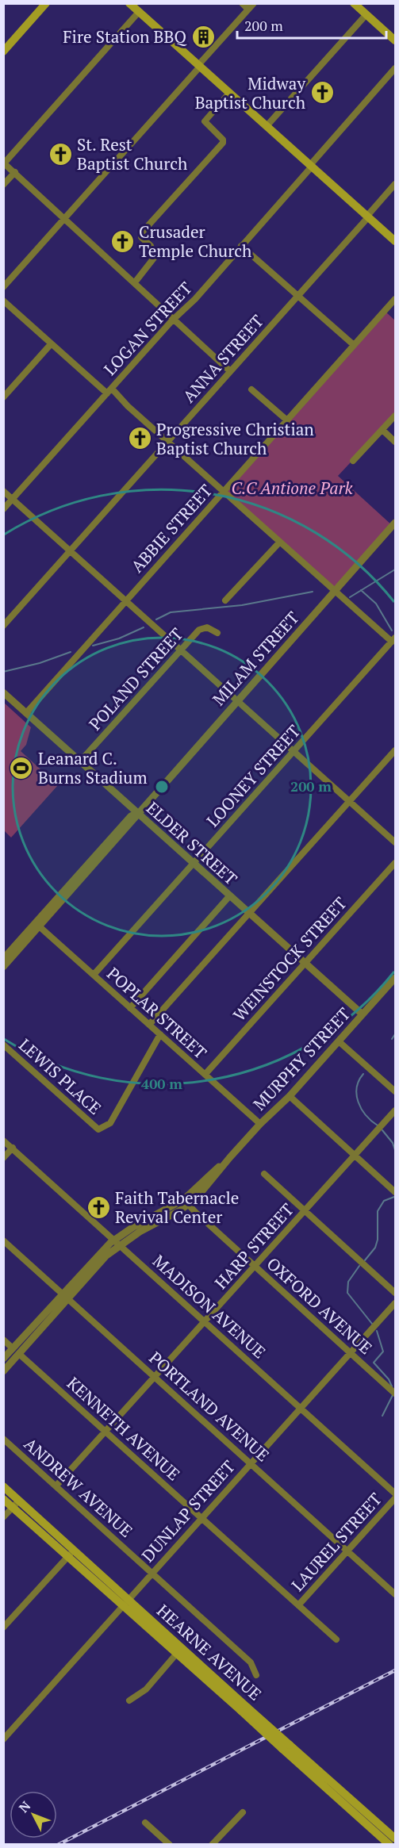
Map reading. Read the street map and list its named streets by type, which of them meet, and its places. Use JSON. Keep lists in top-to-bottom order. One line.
{"streets":{"main road":["HEARNE AVENUE"],"street":["LOGAN STREET","ANNA STREET","ABBIE STREET","MILAM STREET","POLAND STREET","LOONEY STREET","ELDER STREET","WEINSTOCK STREET","POPLAR STREET","MURPHY STREET","LEWIS PLACE","HARP STREET","OXFORD AVENUE","MADISON AVENUE","PORTLAND AVENUE","KENNETH AVENUE","ANDREW AVENUE","DUNLAP STREET","LAUREL STREET"]},"crossings":[["ABBIE STREET","ELDER STREET"],["MILAM STREET","ELDER STREET"],["MILAM STREET","POPLAR STREET"],["POLAND STREET","ELDER STREET"],["LOONEY STREET","ELDER STREET"],["LOONEY STREET","POPLAR STREET"],["ELDER STREET","WEINSTOCK STREET"],["ELDER STREET","MURPHY STREET"],["WEINSTOCK STREET","POPLAR STREET"],["POPLAR STREET","MURPHY STREET"],["POPLAR STREET","LEWIS PLACE"],["MURPHY STREET","OXFORD AVENUE"],["MURPHY STREET","MADISON AVENUE"],["MURPHY STREET","PORTLAND AVENUE"],["MURPHY STREET","KENNETH AVENUE"],["HARP STREET","OXFORD AVENUE"],["HARP STREET","MADISON AVENUE"],["HARP STREET","PORTLAND AVENUE"],["HARP STREET","KENNETH AVENUE"],["HARP STREET","ANDREW AVENUE"],["OXFORD AVENUE","DUNLAP STREET"],["MADISON AVENUE","DUNLAP STREET"],["PORTLAND AVENUE","DUNLAP STREET"],["PORTLAND AVENUE","LAUREL STREET"],["KENNETH AVENUE","DUNLAP STREET"],["KENNETH AVENUE","LAUREL STREET"],["ANDREW AVENUE","DUNLAP STREET"],["DUNLAP STREET","HEARNE AVENUE"]],"parks":["C.C Antione Park"],"places":{"building":["Fire Station BBQ"],"church":["Midway Baptist Church","St. Rest Baptist Church","Crusader Temple Church","Progressive Christian Baptist Church","Faith Tabernacle Revival Center"],"sports":["Leanard C. Burns Stadium"]},"scale_bar":"200 m","north":"top left","rings":["200 m","400 m"]}
